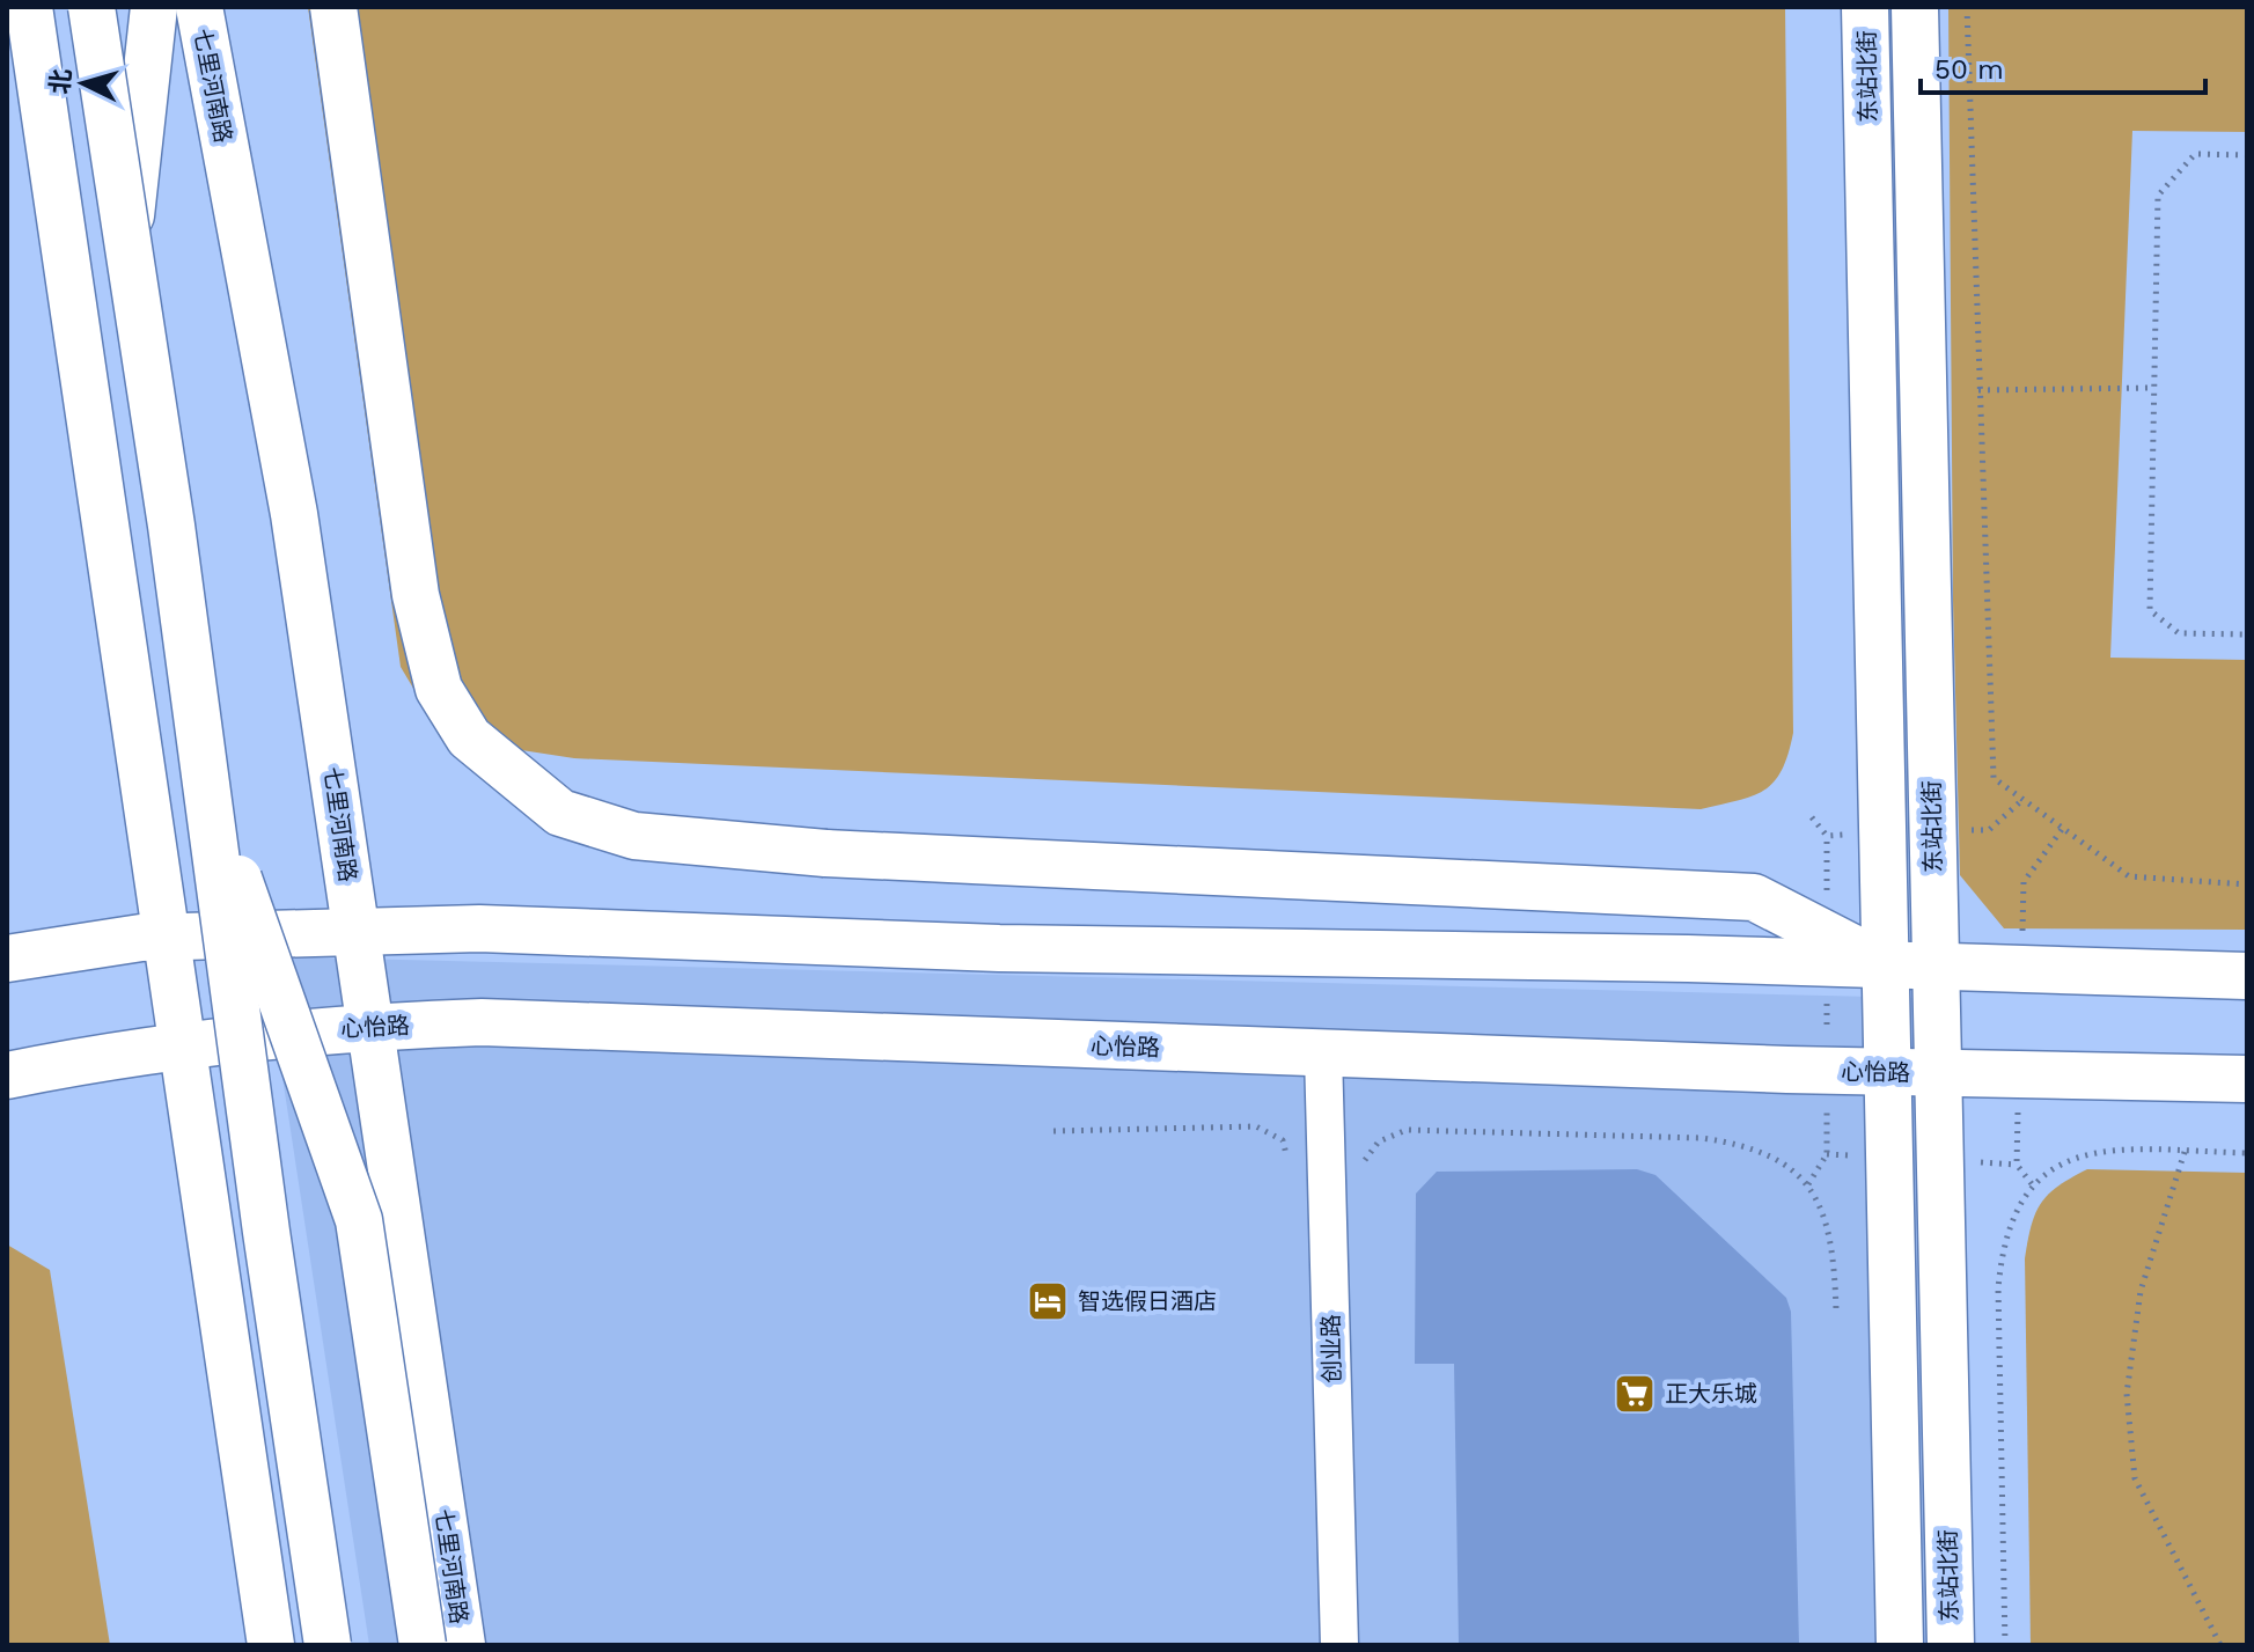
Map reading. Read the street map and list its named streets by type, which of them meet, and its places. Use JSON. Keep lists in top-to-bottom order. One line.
{"streets":{"street":["东站北街","七里河南路","心怡路","创业路"]},"crossings":[["东站北街","心怡路"],["七里河南路","心怡路"],["心怡路","创业路"]],"places":{"hotel":["智选假日酒店"],"supermarket":["正大乐城"]},"scale_bar":"50 m","north":"left"}
